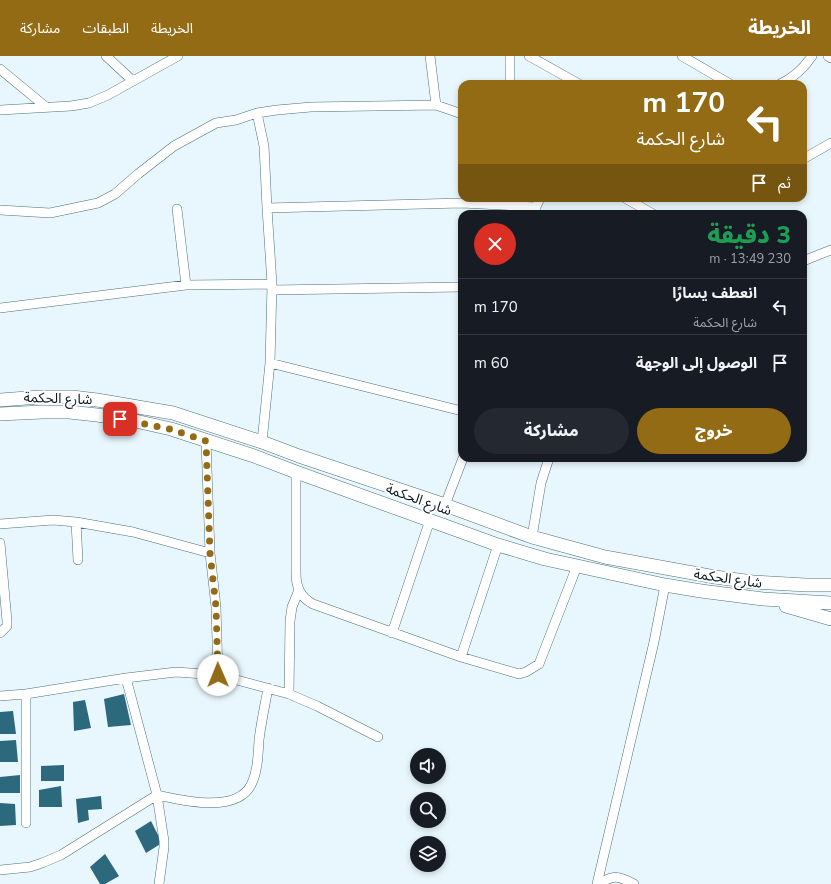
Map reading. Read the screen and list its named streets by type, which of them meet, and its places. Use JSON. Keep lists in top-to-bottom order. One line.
{"streets":{"street":["شارع الحكمة"]},"page":{"header":"الخريطة","nav":["الخريطة","الطبقات","مشاركة"],"turn":["170 m","شارع الحكمة"],"then":"ثم","heading":["3 دقيقة","230 m · 13:49"],"list":[{"name":"انعطف يسارًا","note":"شارع الحكمة","value":"170 m"},{"name":"الوصول إلى الوجهة","value":"60 m"}],"buttons":["خروج","مشاركة"]}}
